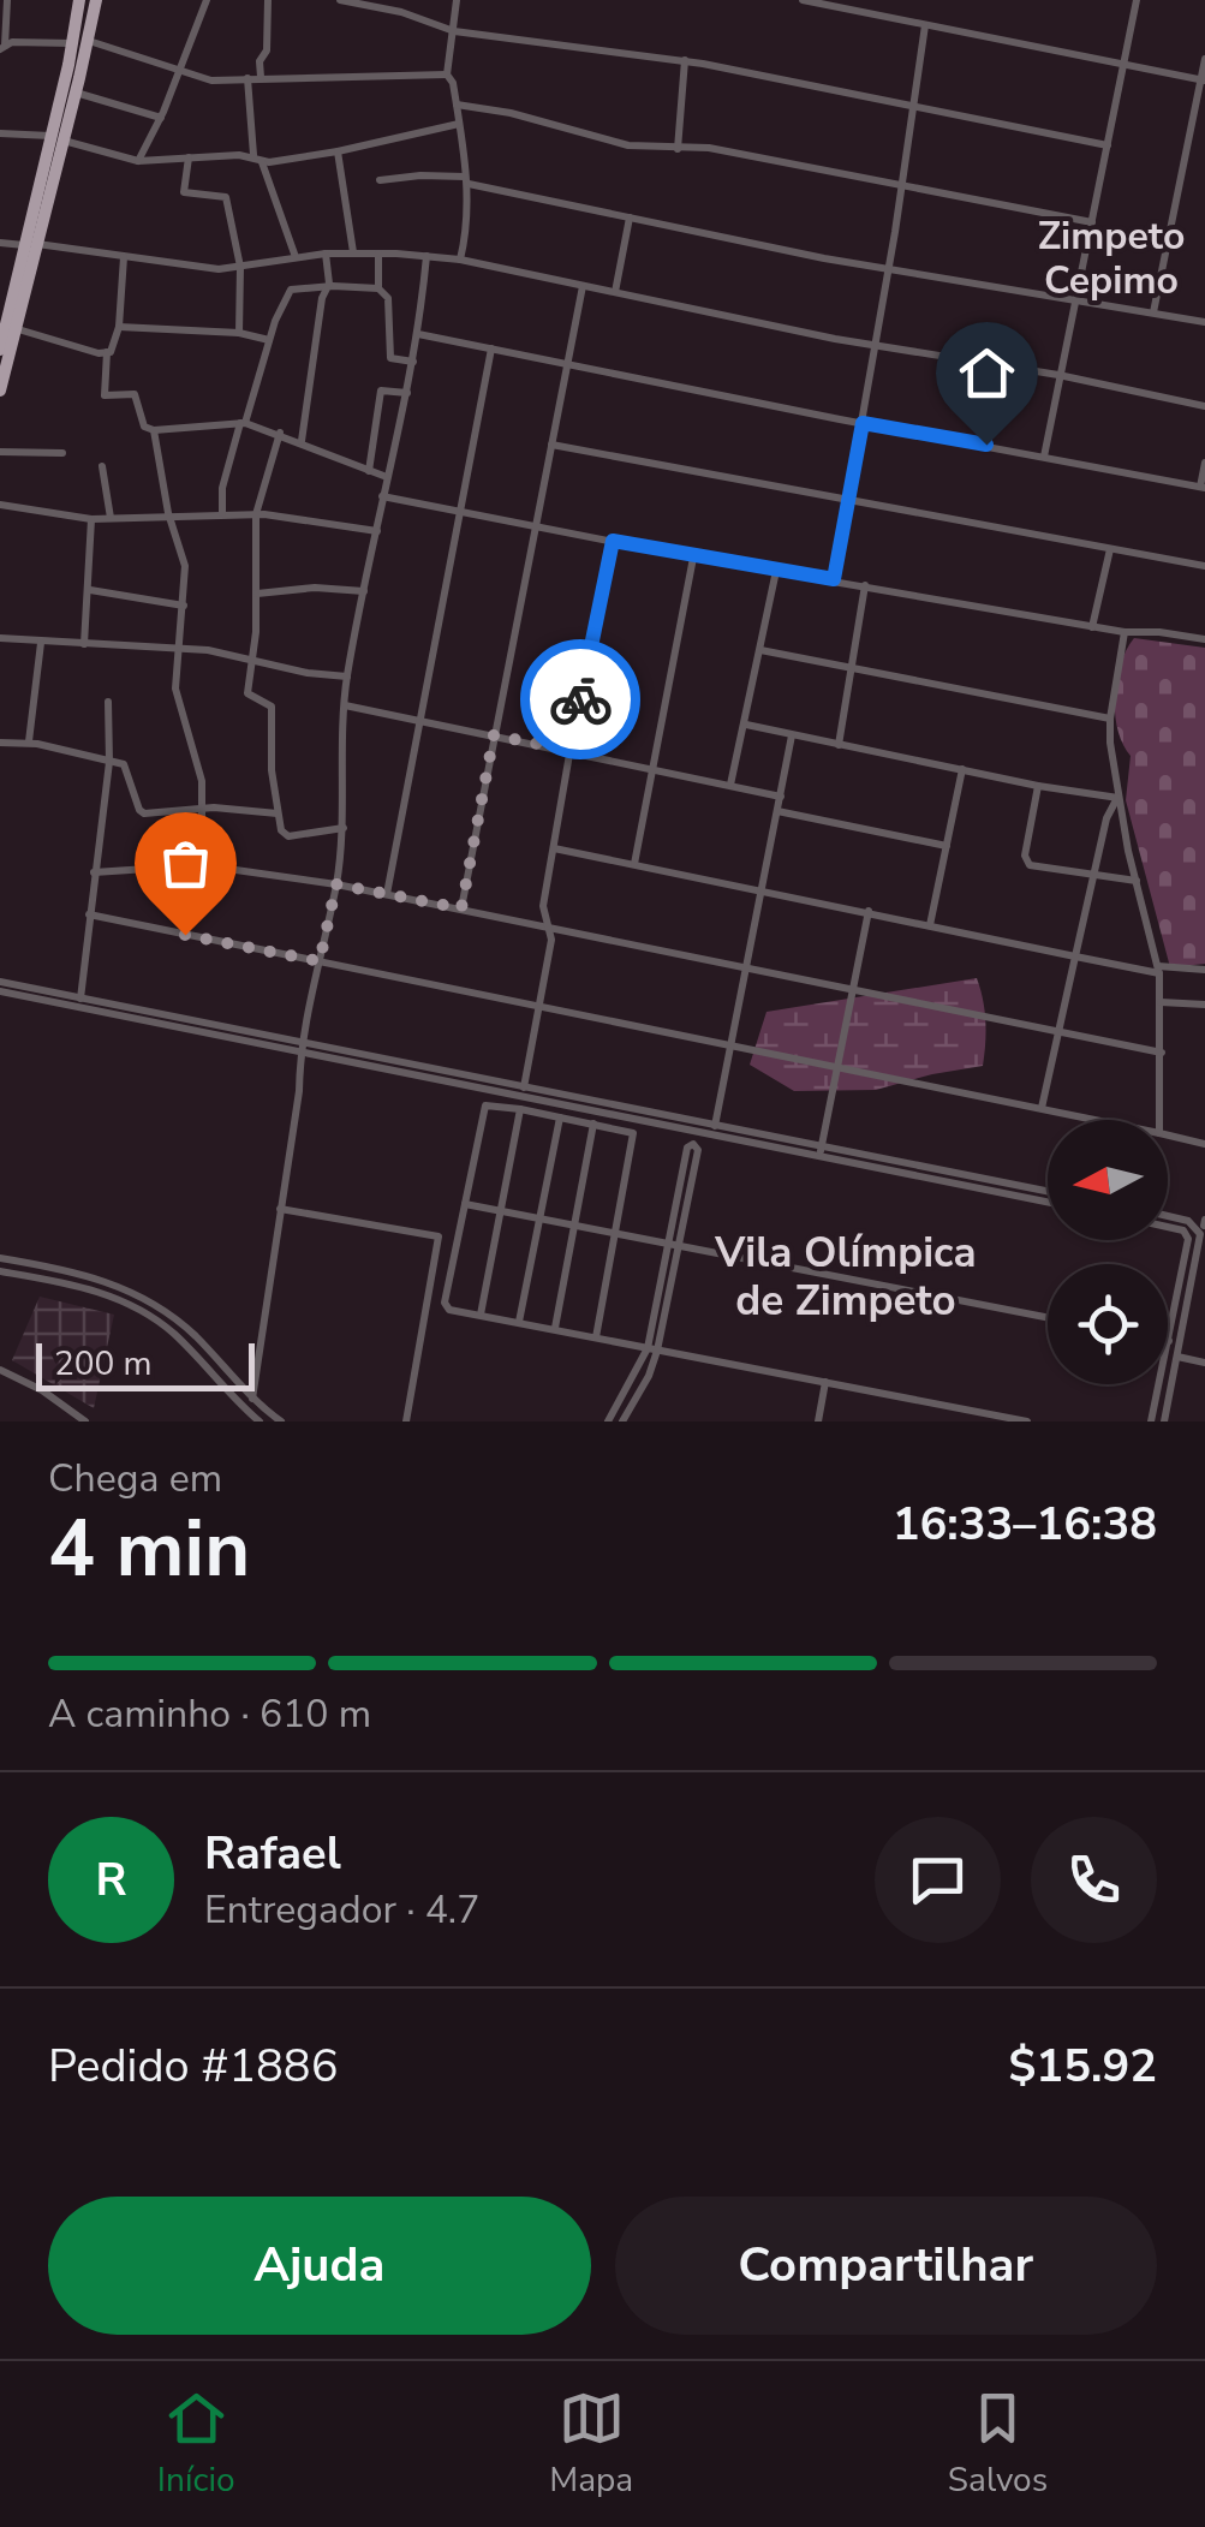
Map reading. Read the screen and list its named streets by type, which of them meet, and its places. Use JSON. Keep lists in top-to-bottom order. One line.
{"districts":["Zimpeto Cepimo","Vila Olímpica de Zimpeto"],"scale_bar":"200 m","north":"left","page":{"scale":"200 m","heading":["4 min","Chega em","16:33–16:38"],"panel":["Rafael","Entregador · 4.7","Pedido #1886","$15.92"],"bar":"A caminho · 610 m","round":"R","buttons":["Ajuda","Compartilhar"],"tabs":["Início","Mapa","Salvos"]}}
